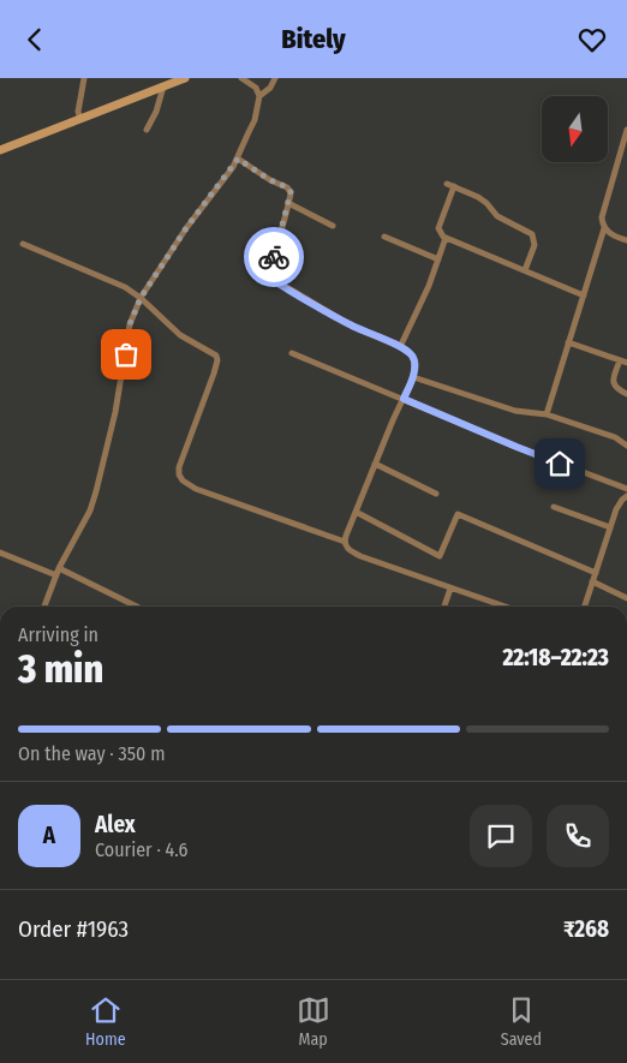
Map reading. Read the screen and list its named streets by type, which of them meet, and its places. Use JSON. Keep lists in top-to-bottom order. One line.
{"north":"bottom","page":{"header":"Bitely","heading":["3 min","Arriving in","22:18–22:23"],"panel":["Alex","Courier · 4.6","Order #1963","₹268"],"bar":"On the way · 350 m","round":"A","tabs":["Home","Map","Saved"]}}
